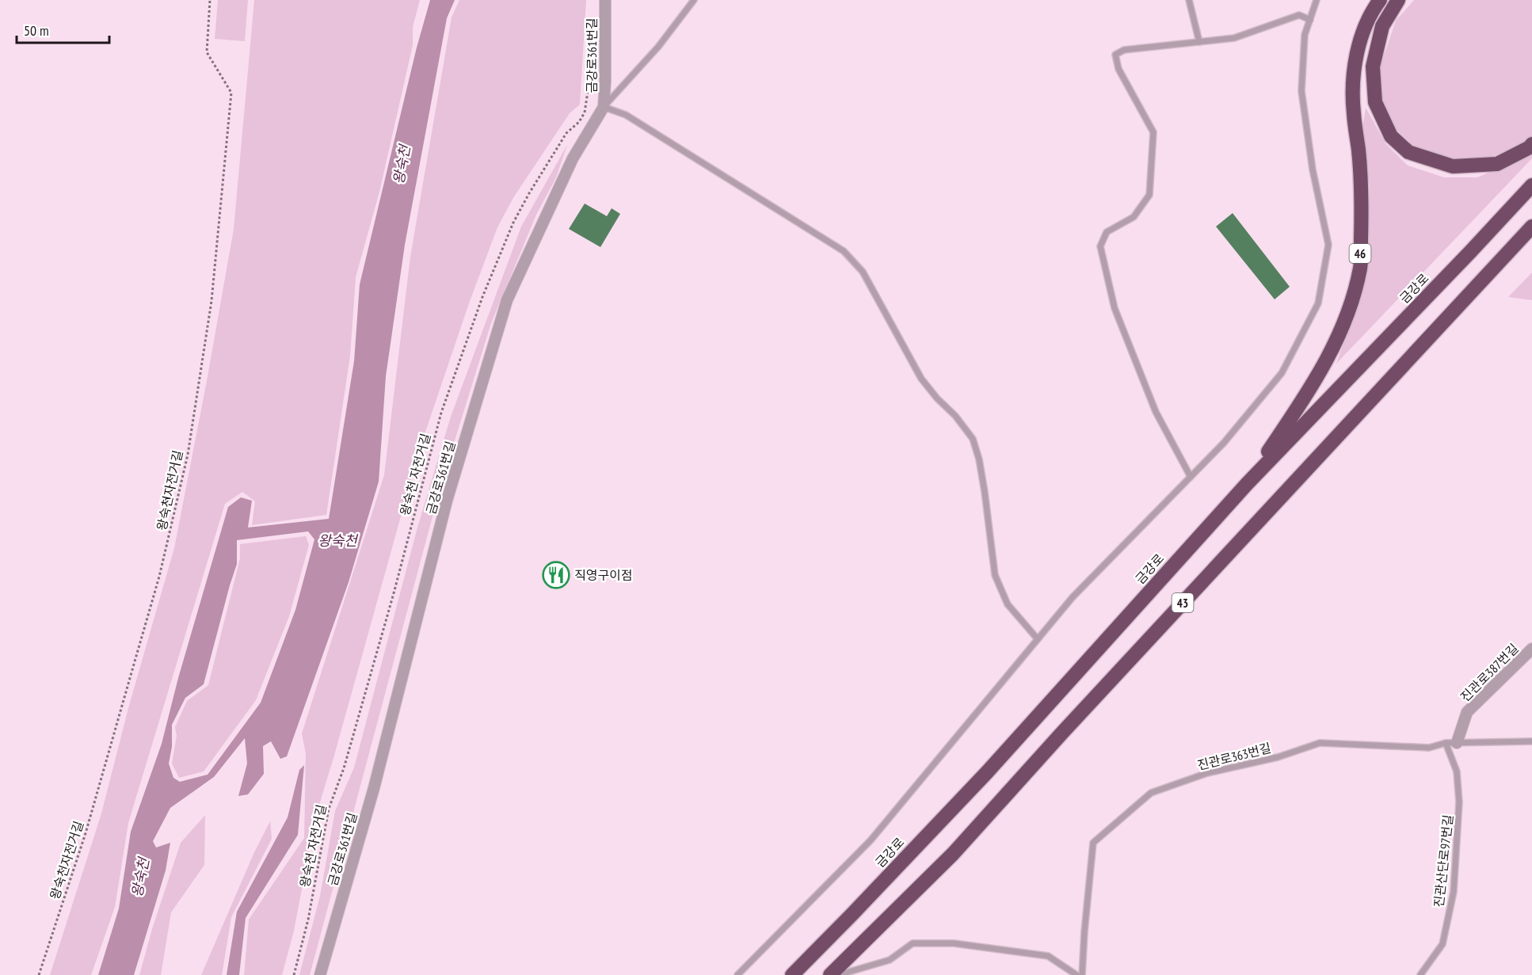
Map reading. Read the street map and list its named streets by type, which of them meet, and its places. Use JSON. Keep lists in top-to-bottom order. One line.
{"streets":{"highway":["46","금강로","43"],"street":["금강로361번길","진관로387번길"],"lane":["진관로363번길","진관산단로97번길"],"path":["왕숙천 자전거길","왕숙천자전거길"]},"crossings":[["46","금강로"],["진관로387번길","진관로363번길"],["진관로387번길","진관산단로97번길"],["진관로363번길","진관산단로97번길"]],"water":["왕숙천"],"places":{"restaurant":["직영구이점"]},"scale_bar":"50 m"}
